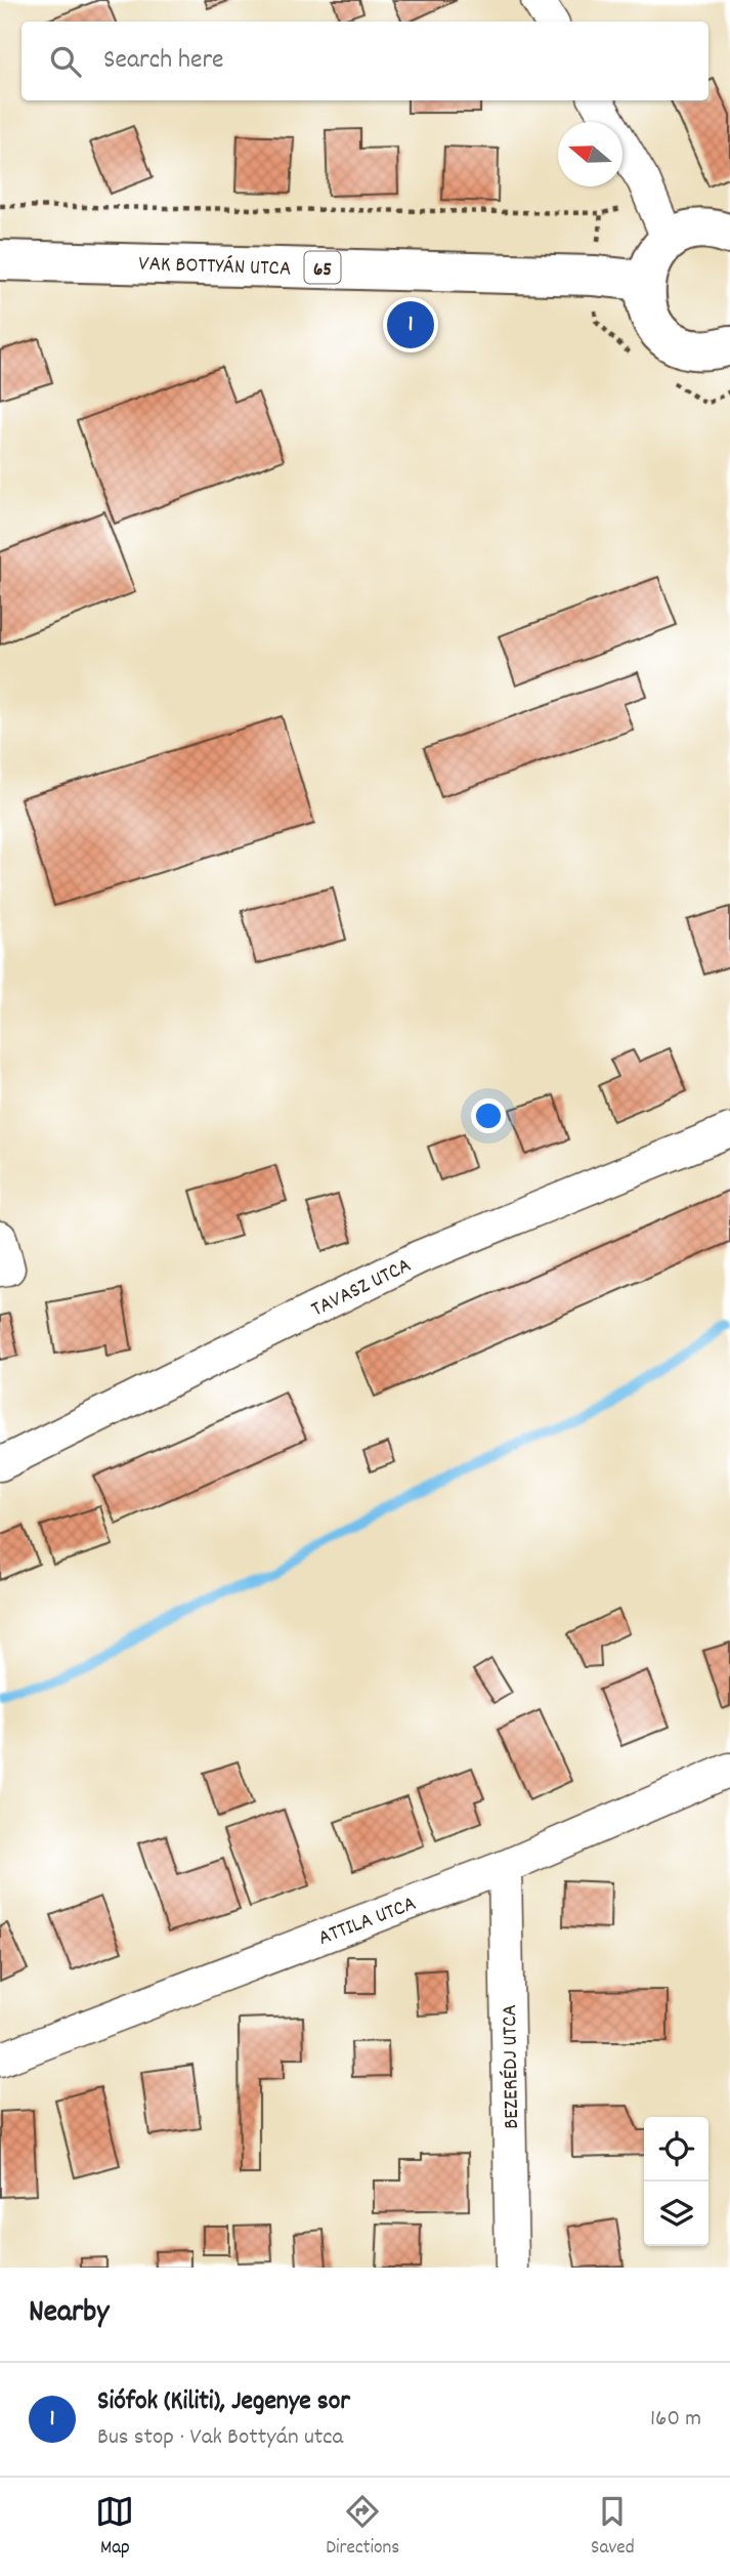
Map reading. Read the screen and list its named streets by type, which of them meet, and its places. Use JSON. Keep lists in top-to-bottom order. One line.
{"streets":{"main road":["VAK BOTTYÁN UTCA","65"],"street":["TAVASZ UTCA","ATTILA UTCA","BEZERÉDJ UTCA"]},"crossings":[["ATTILA UTCA","BEZERÉDJ UTCA"]],"north":"left","page":{"search":"Search here","pins":"1","heading":"Nearby","list":[{"mark":"1","name":"Siófok (Kiliti), Jegenye sor","note":"Bus stop · Vak Bottyán utca","value":"160 m"}],"nav":["Map","Directions","Saved"]}}
